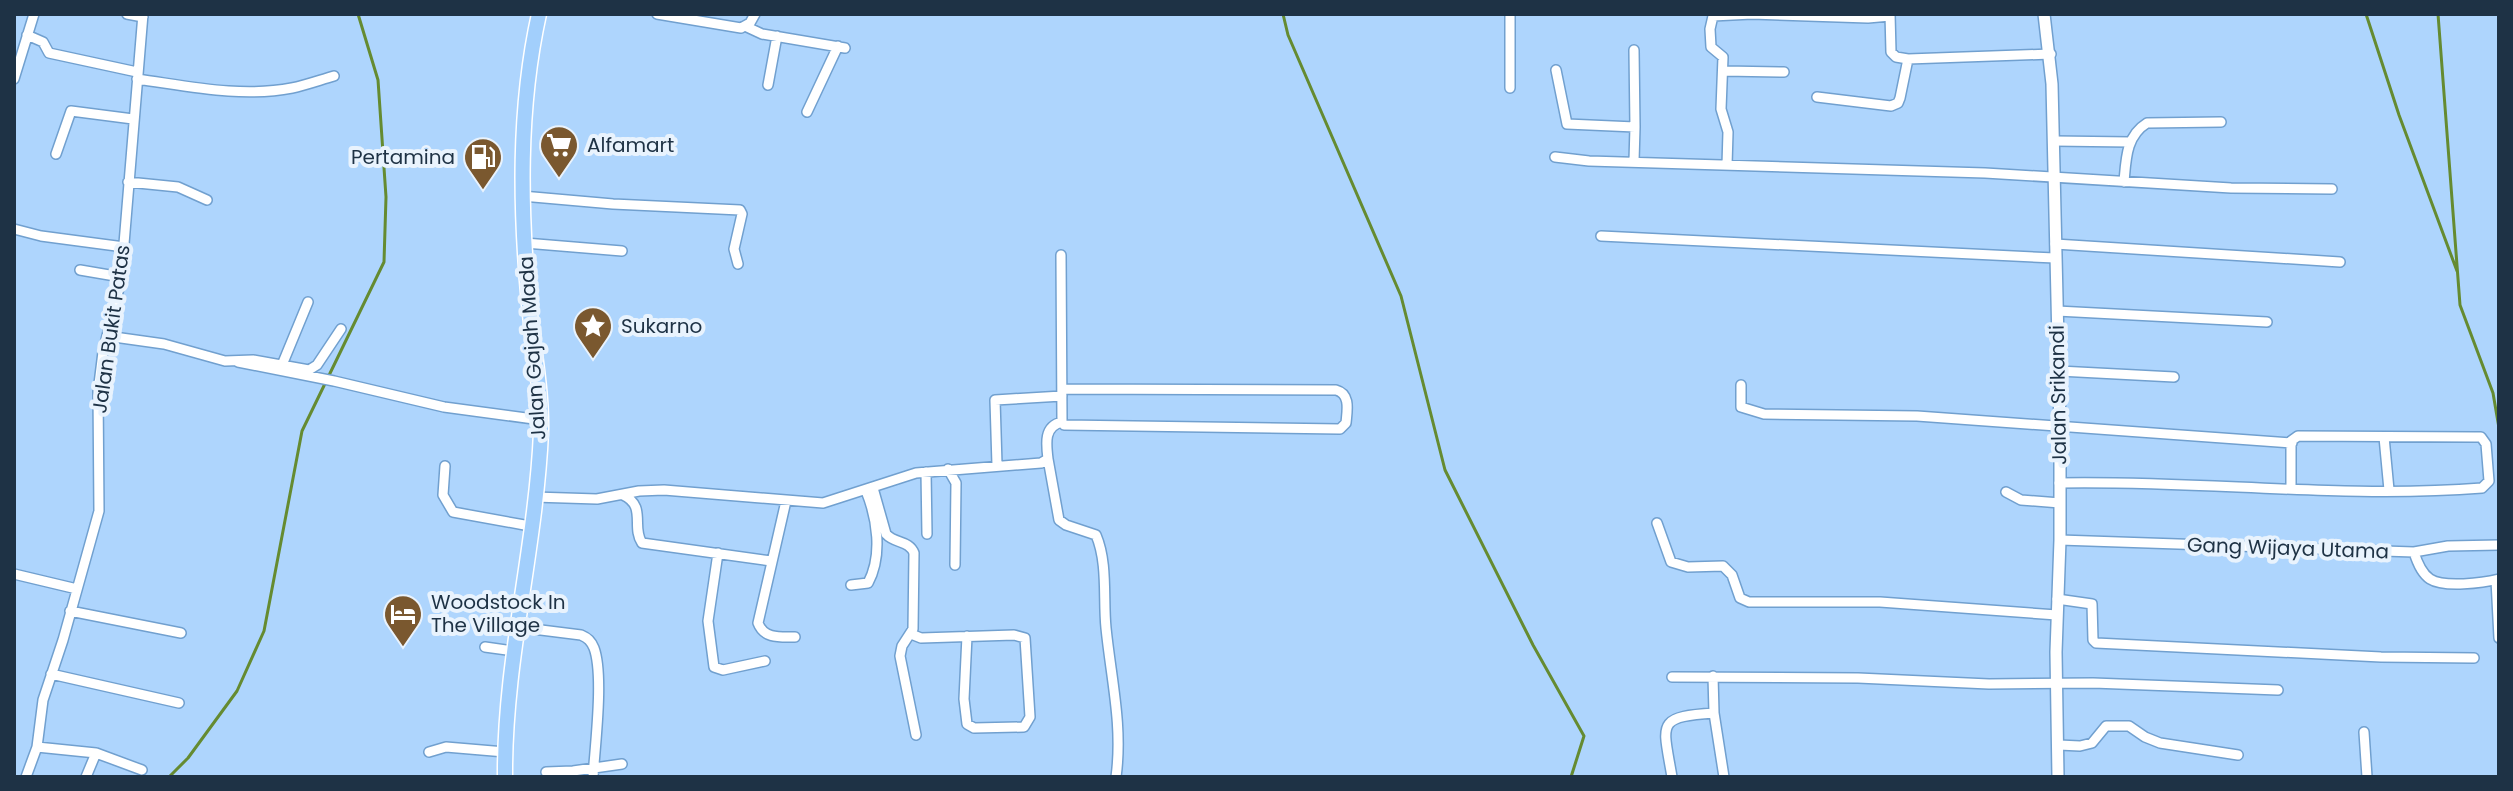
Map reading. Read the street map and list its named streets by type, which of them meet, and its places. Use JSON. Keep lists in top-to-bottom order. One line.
{"streets":{"highway":["Jalan Gajah Mada"],"street":["Jalan Bukit Patas","Jalan Srikandi","Gang Wijaya Utama"]},"crossings":[["Jalan Srikandi","Gang Wijaya Utama"]],"places":{"supermarket":["Alfamart"],"fuel station":["Pertamina"],"place":["Sukarno"],"hotel":["Woodstock In The Village"]}}
